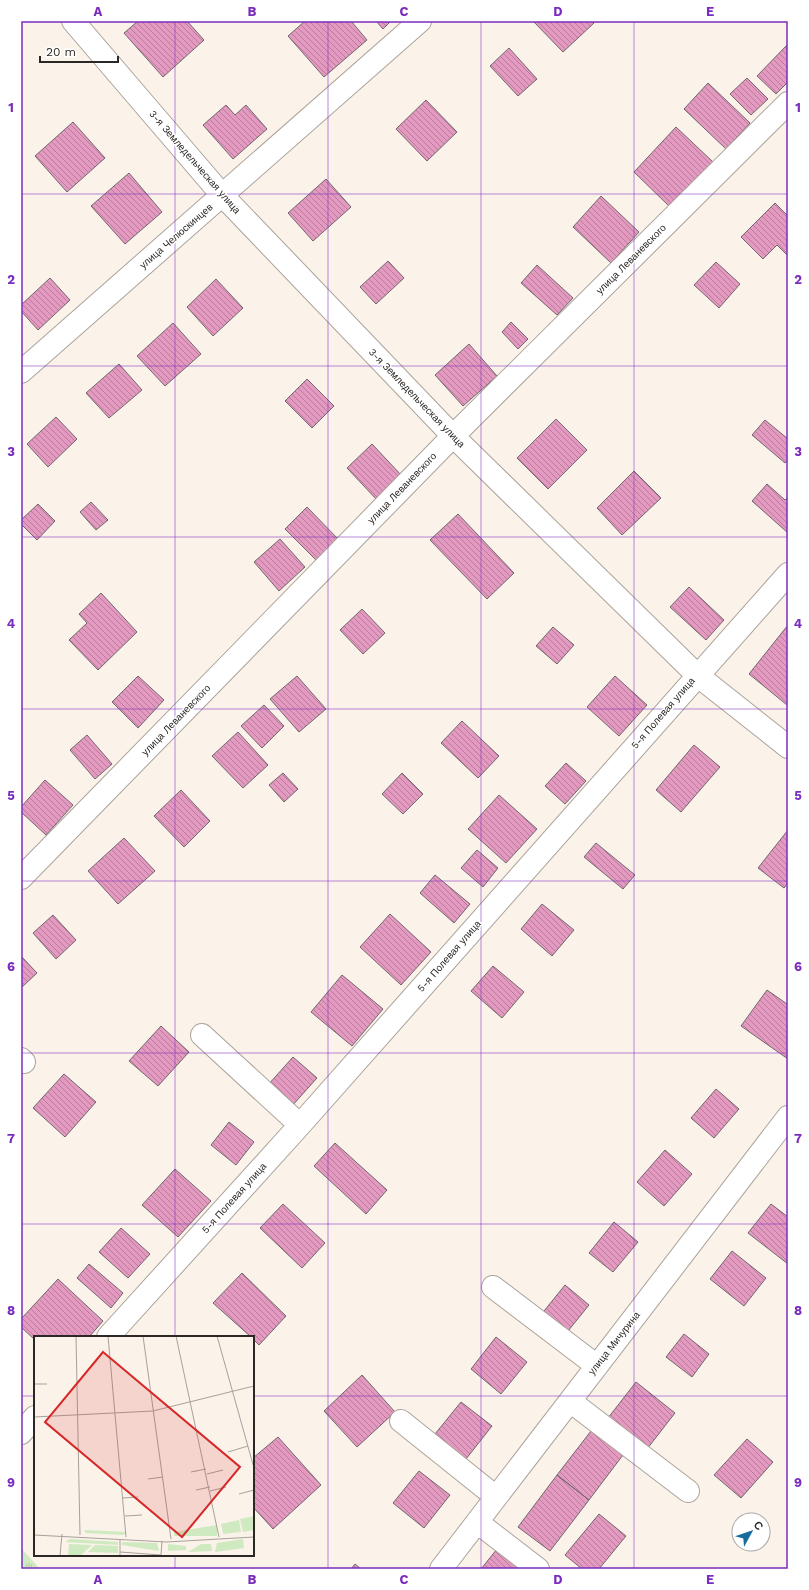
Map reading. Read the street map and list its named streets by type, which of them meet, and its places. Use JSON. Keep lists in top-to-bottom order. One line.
{"streets":{"street":["3-я Земледельческая улица","улица Челюскинцев","улица Леваневского","5-я Полевая улица","улица Мичурина"]},"crossings":[["3-я Земледельческая улица","улица Челюскинцев"],["3-я Земледельческая улица","улица Леваневского"],["3-я Земледельческая улица","5-я Полевая улица"]],"scale_bar":"20 m","north":"top right","grid":{"columns":["A","B","C","D","E"],"rows":["1","2","3","4","5","6","7","8","9"]}}
